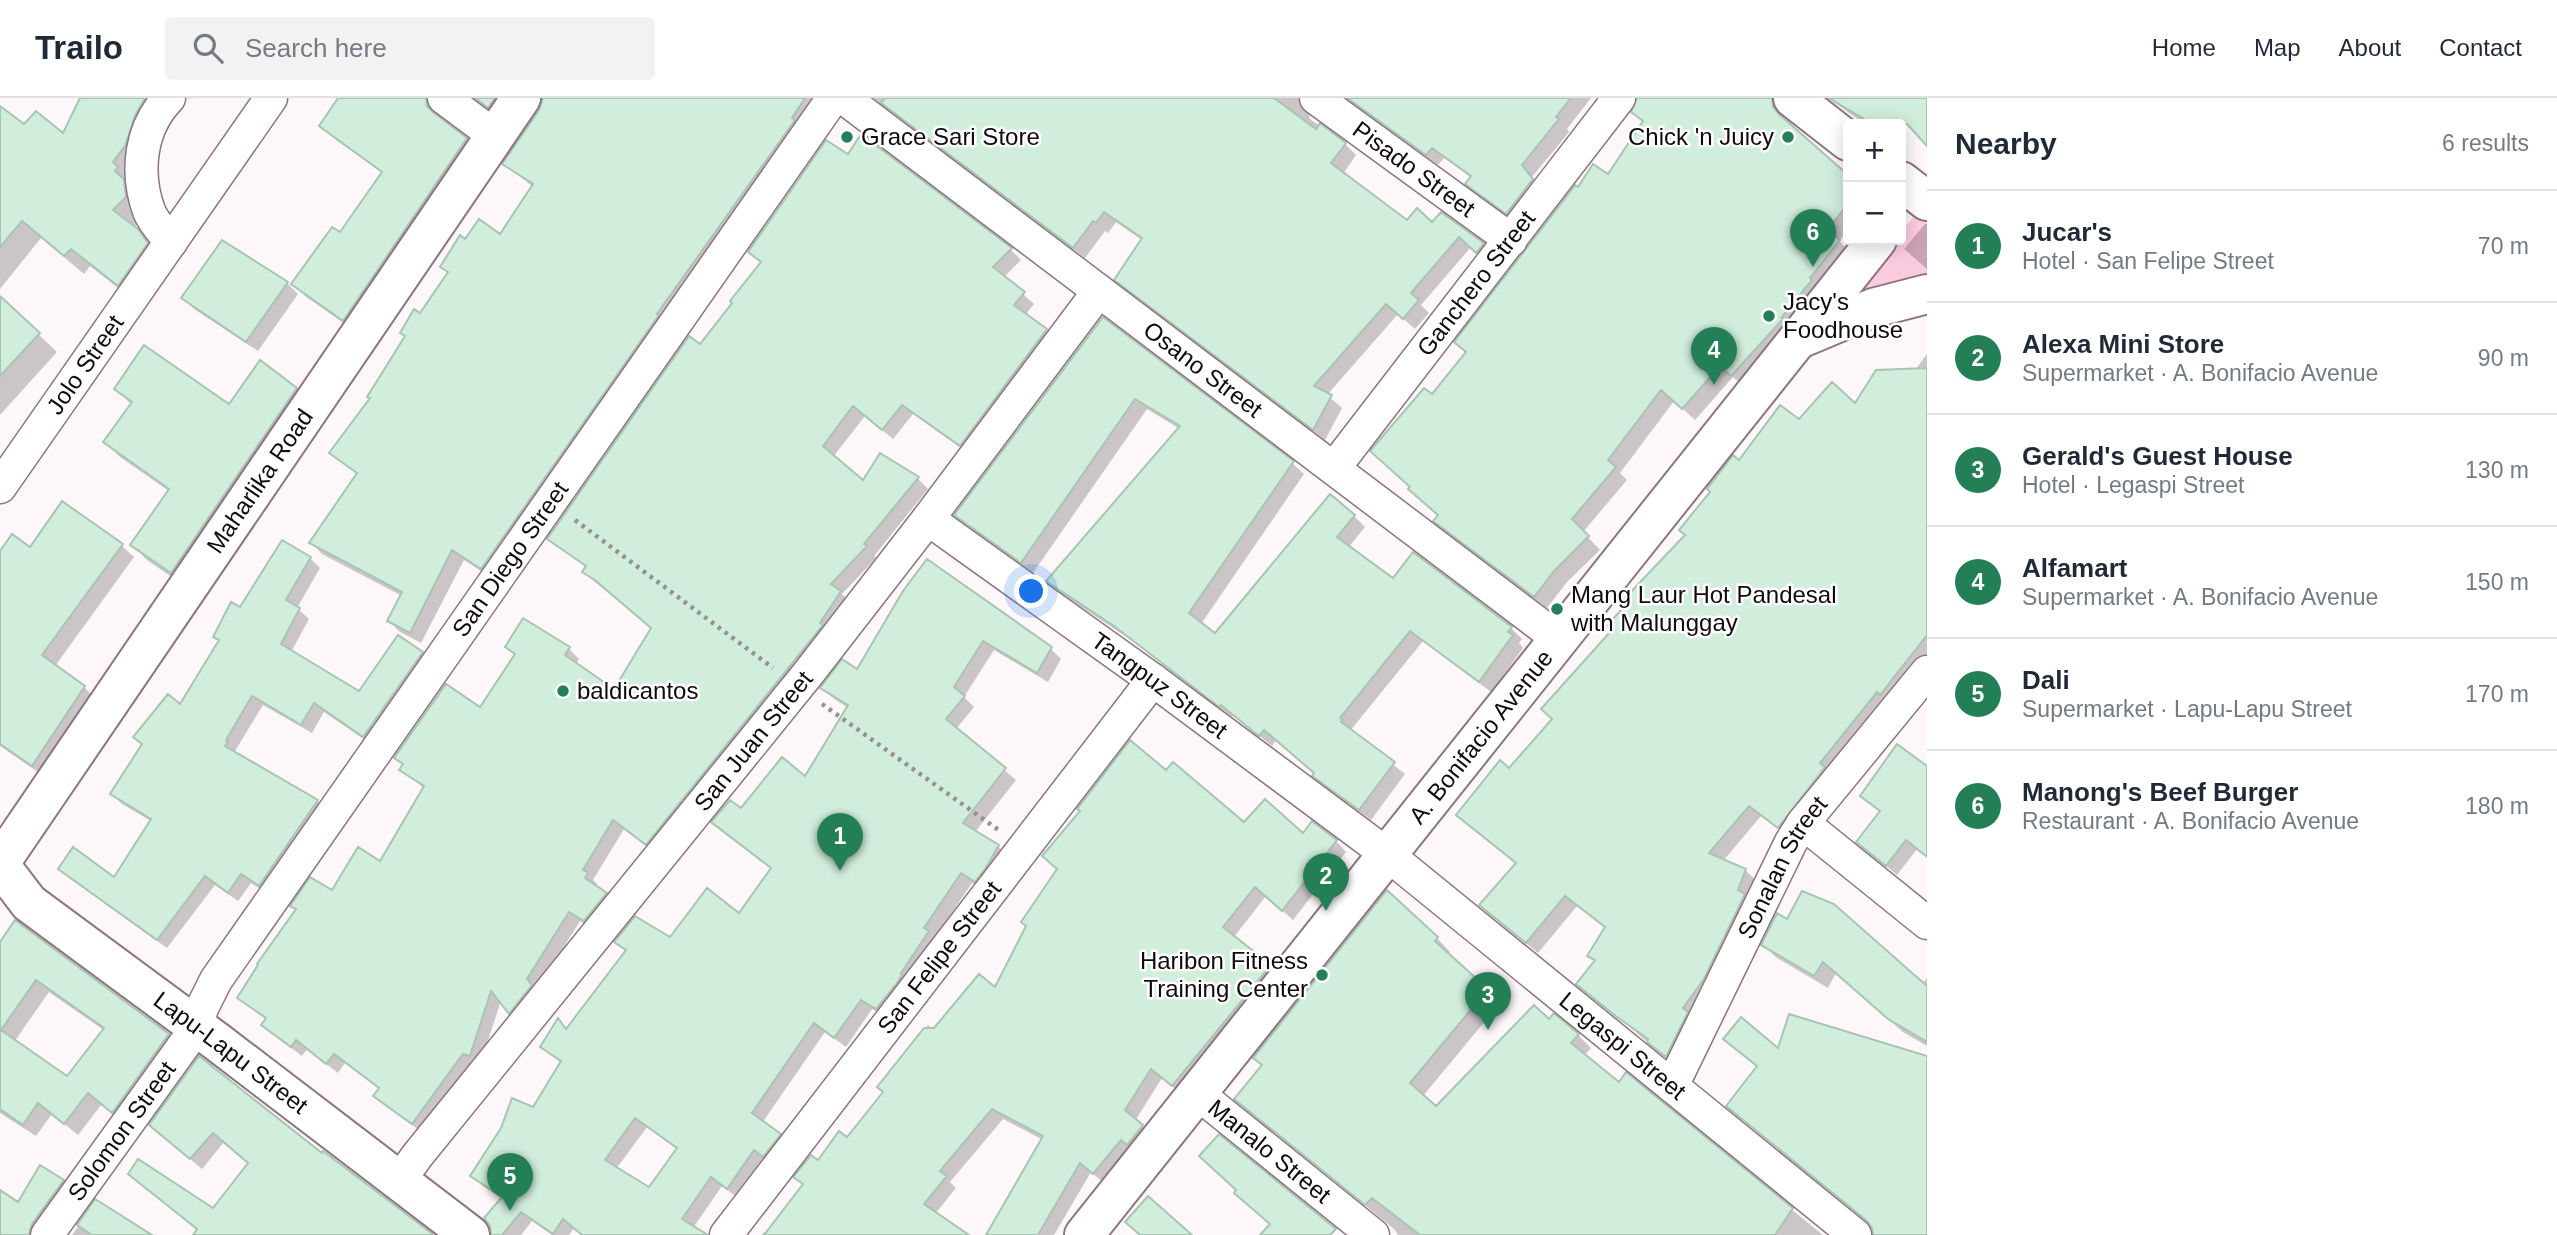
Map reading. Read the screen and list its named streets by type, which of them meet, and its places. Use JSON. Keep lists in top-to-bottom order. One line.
{"streets":{"street":["Pisado Street","Ganchero Street","Jolo Street","Osano Street","Maharlika Road","San Diego Street","Tangpuz Street","A. Bonifacio Avenue","San Juan Street","Sonalan Street","San Felipe Street","Legaspi Street","Lapu-Lapu Street","Solomon Street","Manalo Street"]},"crossings":[["Pisado Street","Ganchero Street"],["Ganchero Street","Osano Street"],["Osano Street","A. Bonifacio Avenue"],["Osano Street","San Juan Street"],["Maharlika Road","Lapu-Lapu Street"],["San Diego Street","Lapu-Lapu Street"],["San Diego Street","Solomon Street"],["Tangpuz Street","A. Bonifacio Avenue"],["Tangpuz Street","San Juan Street"],["Tangpuz Street","San Felipe Street"],["Tangpuz Street","Legaspi Street"],["A. Bonifacio Avenue","Legaspi Street"],["A. Bonifacio Avenue","Manalo Street"],["San Juan Street","Lapu-Lapu Street"],["Sonalan Street","Legaspi Street"],["Lapu-Lapu Street","Solomon Street"]],"places":["Grace Sari Store","Chick 'n Juicy","Jacy's Foodhouse","Mang Laur Hot Pandesal with Malunggay","baldicantos","Haribon Fitness Training Center"],"page":{"header":"Trailo","search":"Search here","nav":["Home","Map","About","Contact"],"heading":["Nearby","6 results"],"map_buttons":["+","−"],"list":[{"mark":"1","name":"Jucar's","note":"Hotel · San Felipe Street","value":"70 m"},{"mark":"2","name":"Alexa Mini Store","note":"Supermarket · A. Bonifacio Avenue","value":"90 m"},{"mark":"3","name":"Gerald's Guest House","note":"Hotel · Legaspi Street","value":"130 m"},{"mark":"4","name":"Alfamart","note":"Supermarket · A. Bonifacio Avenue","value":"150 m"},{"mark":"5","name":"Dali","note":"Supermarket · Lapu-Lapu Street","value":"170 m"},{"mark":"6","name":"Manong's Beef Burger","note":"Restaurant · A. Bonifacio Avenue","value":"180 m"}],"pins":["6","4","1","2","3","5"]}}
